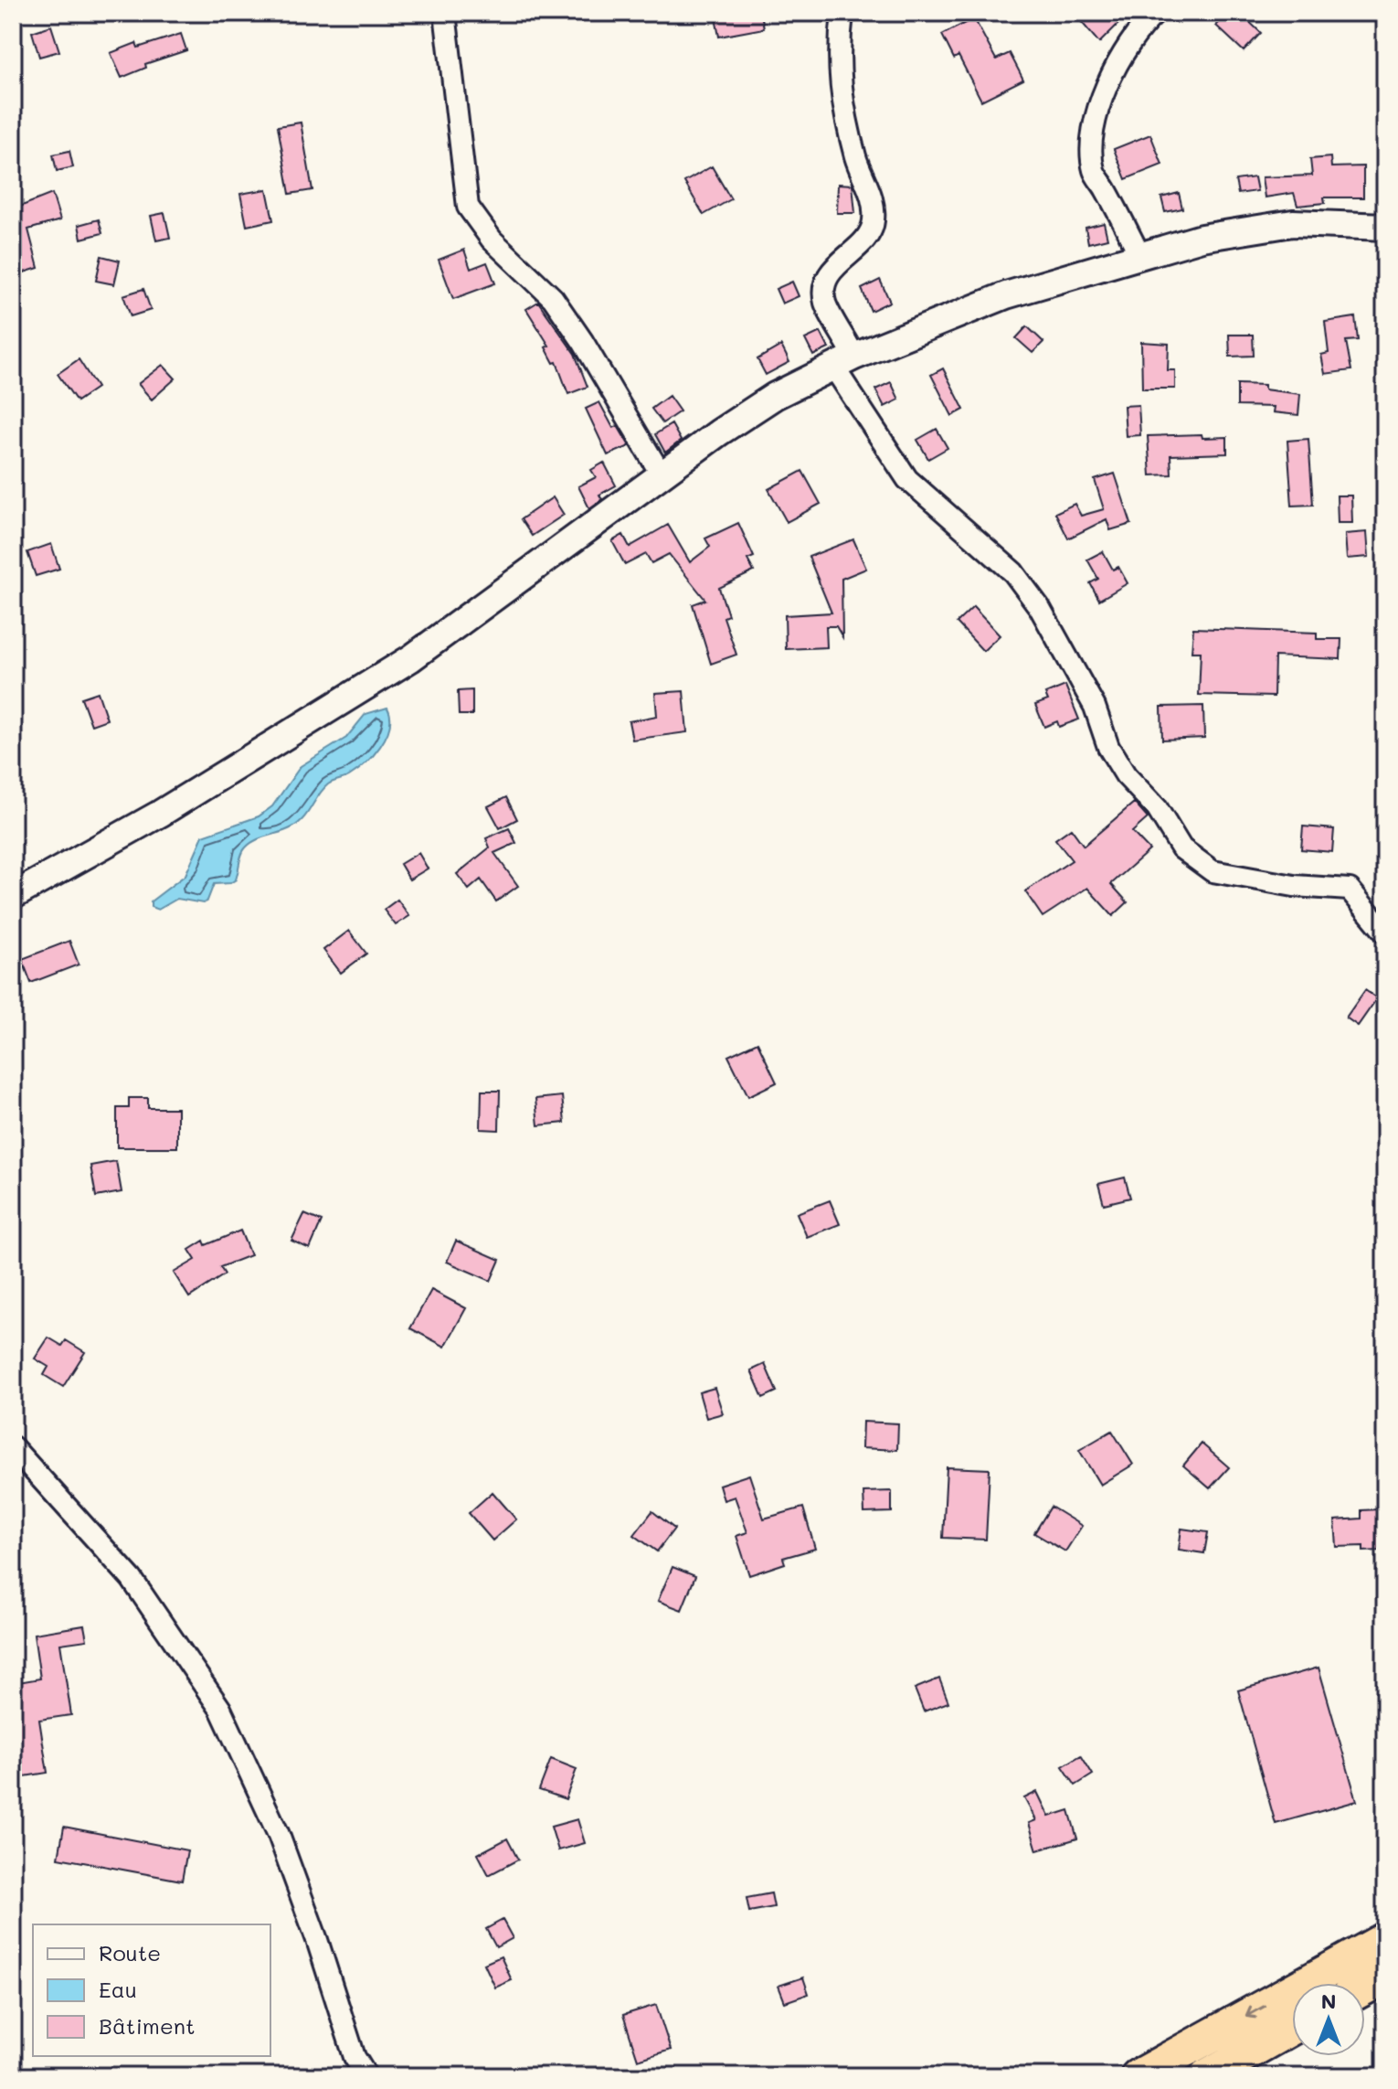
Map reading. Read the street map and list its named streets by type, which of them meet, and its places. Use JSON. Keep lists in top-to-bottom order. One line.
{"legend":["Route","Eau","Bâtiment"],"north":"top"}
